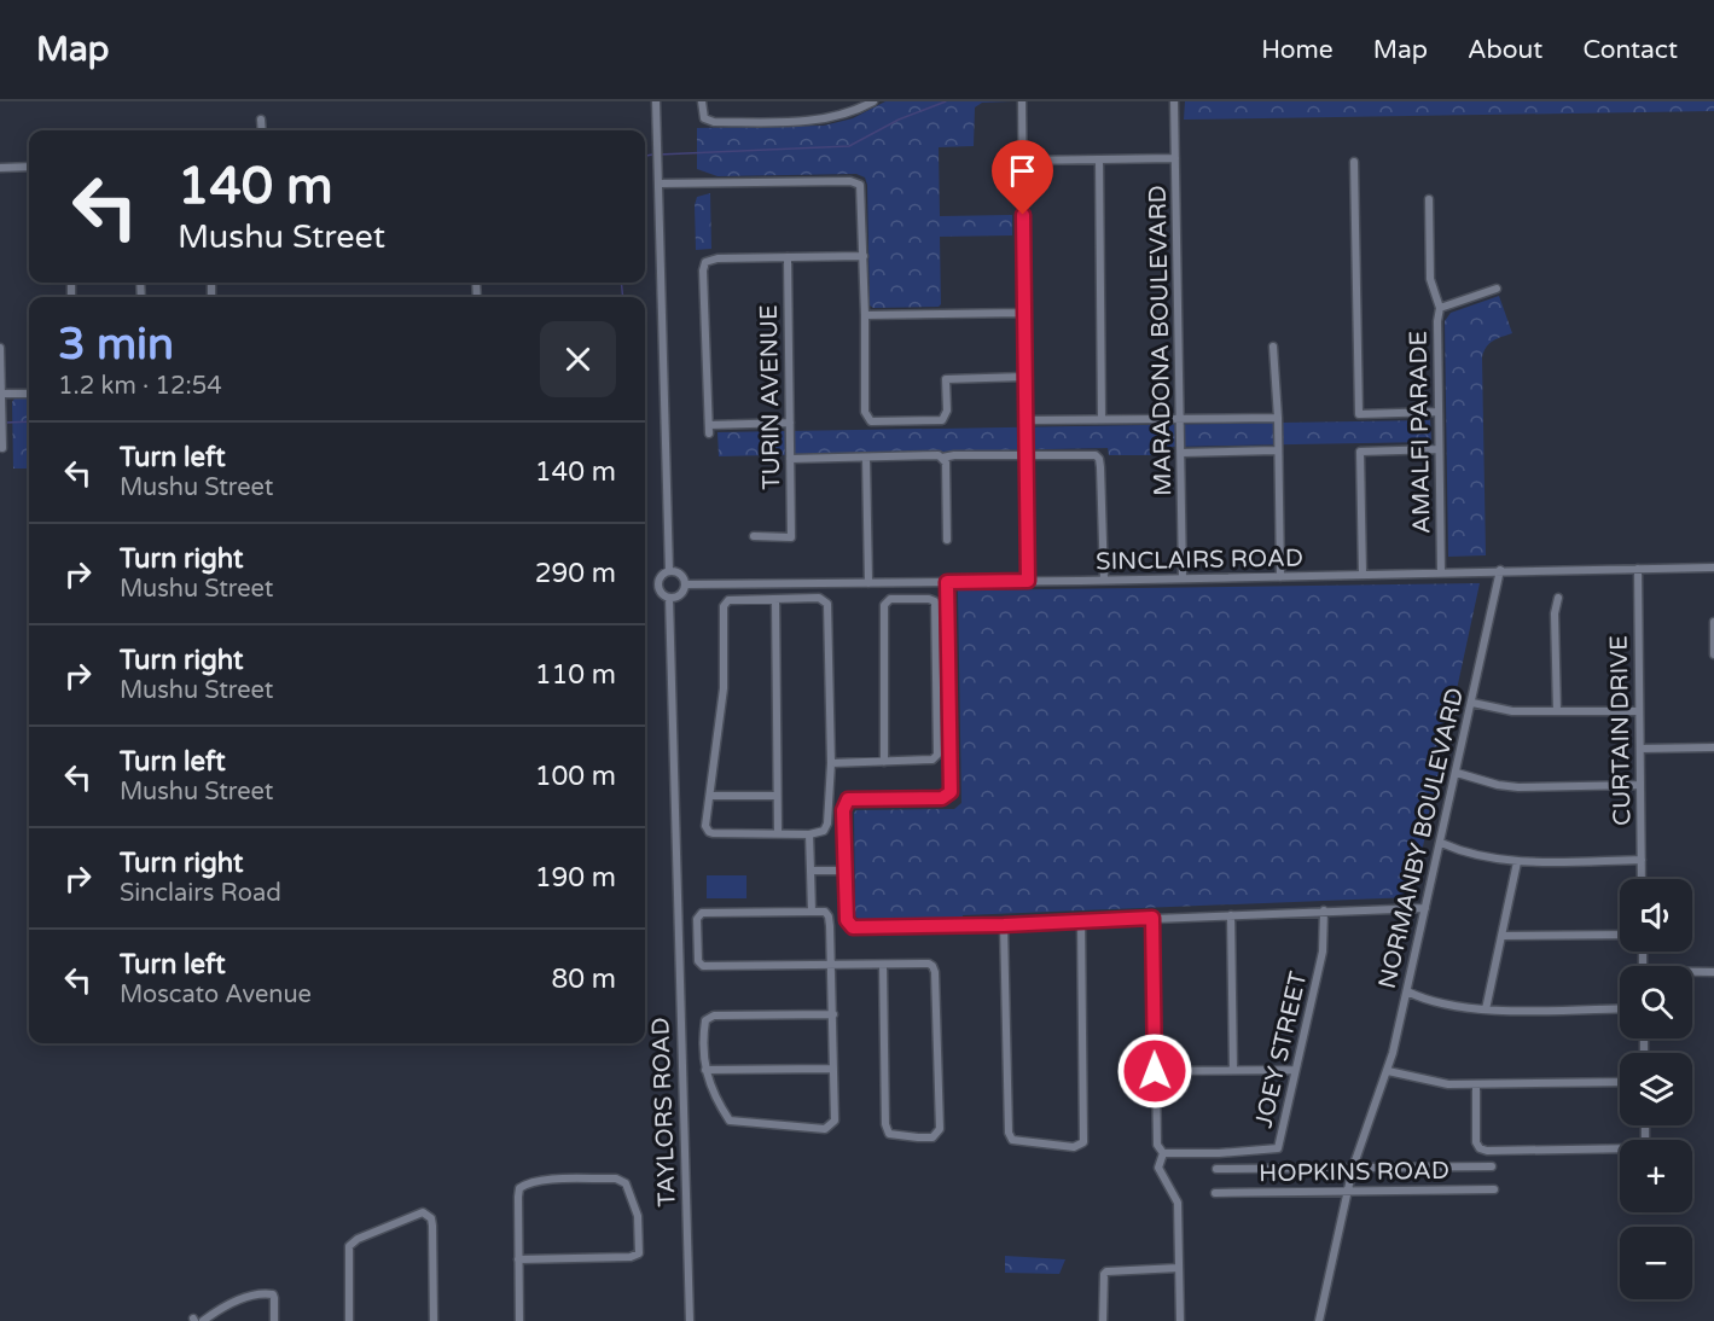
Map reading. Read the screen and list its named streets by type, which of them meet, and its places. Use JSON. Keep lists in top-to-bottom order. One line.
{"streets":{"street":["MARADONA BOULEVARD","TURIN AVENUE","AMALFI PARADE","SINCLAIRS ROAD","CURTAIN DRIVE","NORMANBY BOULEVARD","JOEY STREET","TAYLORS ROAD","HOPKINS ROAD"]},"crossings":[["MARADONA BOULEVARD","SINCLAIRS ROAD"],["AMALFI PARADE","SINCLAIRS ROAD"],["SINCLAIRS ROAD","CURTAIN DRIVE"],["SINCLAIRS ROAD","NORMANBY BOULEVARD"],["SINCLAIRS ROAD","TAYLORS ROAD"],["NORMANBY BOULEVARD","HOPKINS ROAD"]],"page":{"header":"Map","nav":["Home","Map","About","Contact"],"turn":["140 m","Mushu Street"],"heading":["3 min","1.2 km · 12:54"],"list":[{"name":"Turn left","note":"Mushu Street","value":"140 m"},{"name":"Turn right","note":"Mushu Street","value":"290 m"},{"name":"Turn right","note":"Mushu Street","value":"110 m"},{"name":"Turn left","note":"Mushu Street","value":"100 m"},{"name":"Turn right","note":"Sinclairs Road","value":"190 m"},{"name":"Turn left","note":"Moscato Avenue","value":"80 m"}],"map_buttons":["+","−"]}}
